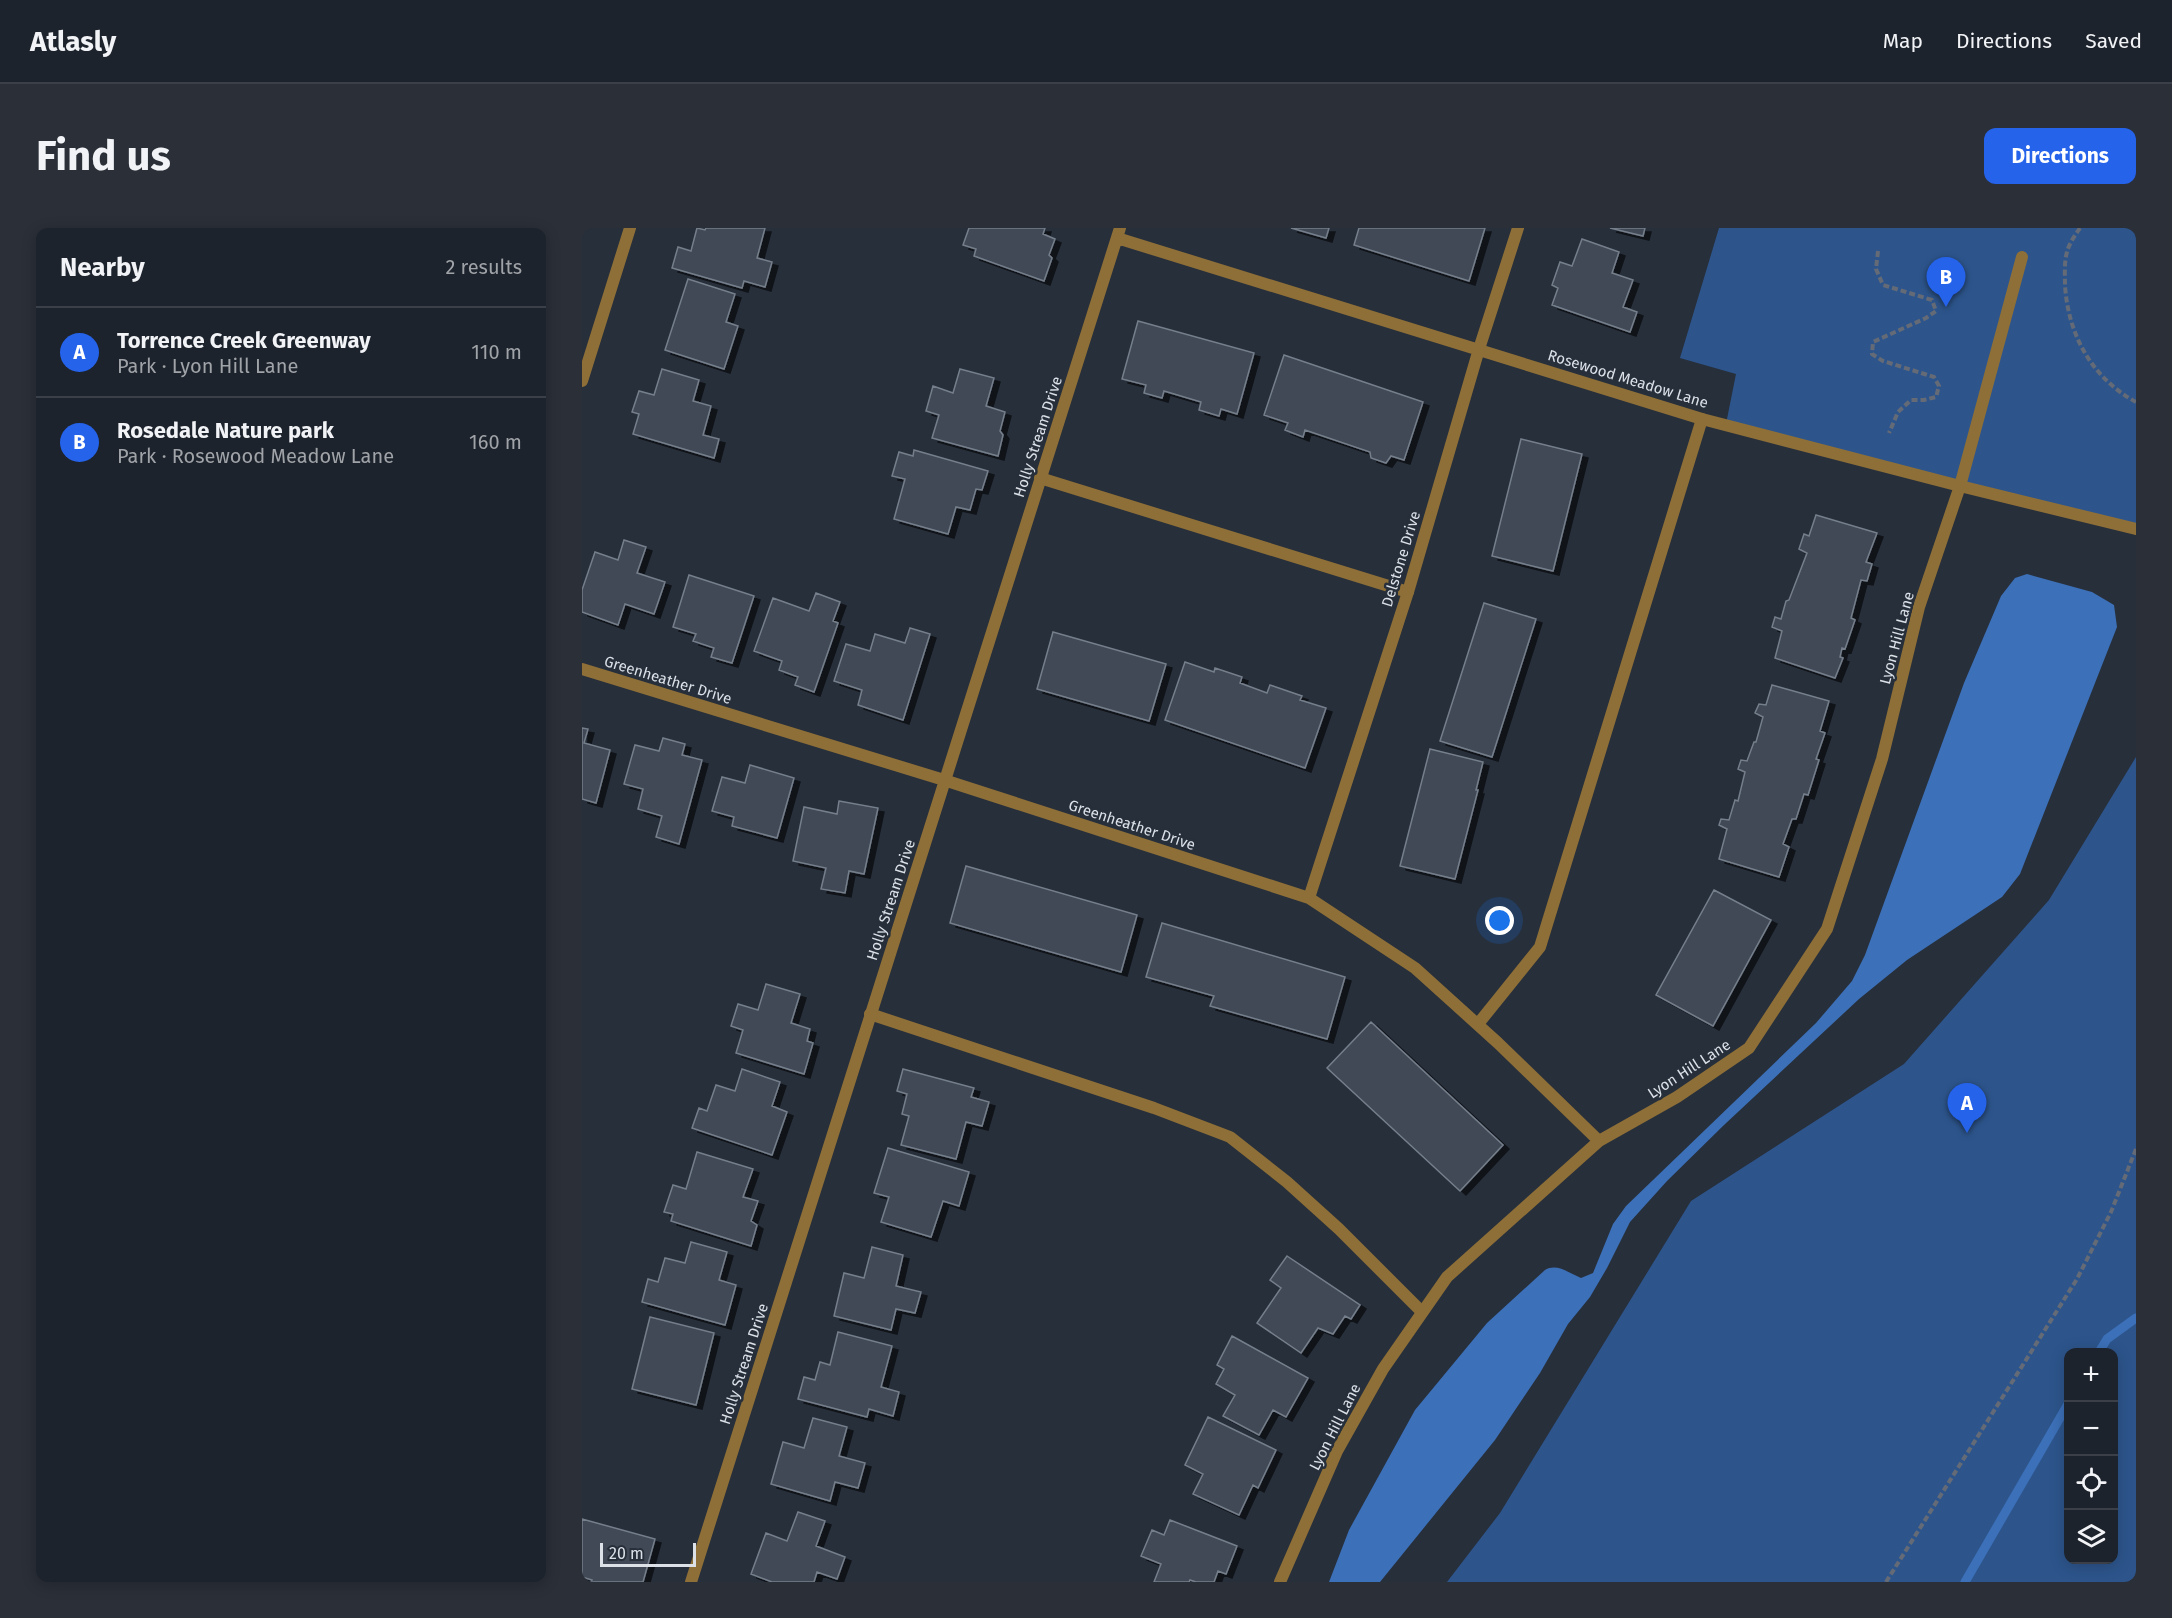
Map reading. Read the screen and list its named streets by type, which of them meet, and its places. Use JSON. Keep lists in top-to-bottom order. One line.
{"streets":{"street":["Rosewood Meadow Lane","Holly Stream Drive","Delstone Drive","Lyon Hill Lane","Greenheather Drive"]},"crossings":[["Rosewood Meadow Lane","Holly Stream Drive"],["Rosewood Meadow Lane","Delstone Drive"],["Rosewood Meadow Lane","Lyon Hill Lane"],["Holly Stream Drive","Greenheather Drive"],["Delstone Drive","Greenheather Drive"],["Lyon Hill Lane","Greenheather Drive"]],"scale_bar":"20 m","page":{"header":"Atlasly","nav":["Map","Directions","Saved"],"buttons":"Directions","title":"Find us","heading":["Nearby","2 results"],"pins":["B","A"],"list":[{"mark":"A","name":"Torrence Creek Greenway","note":"Park · Lyon Hill Lane","value":"110 m"},{"mark":"B","name":"Rosedale Nature park","note":"Park · Rosewood Meadow Lane","value":"160 m"}],"map_buttons":["+","−"],"scale":"20 m"}}
